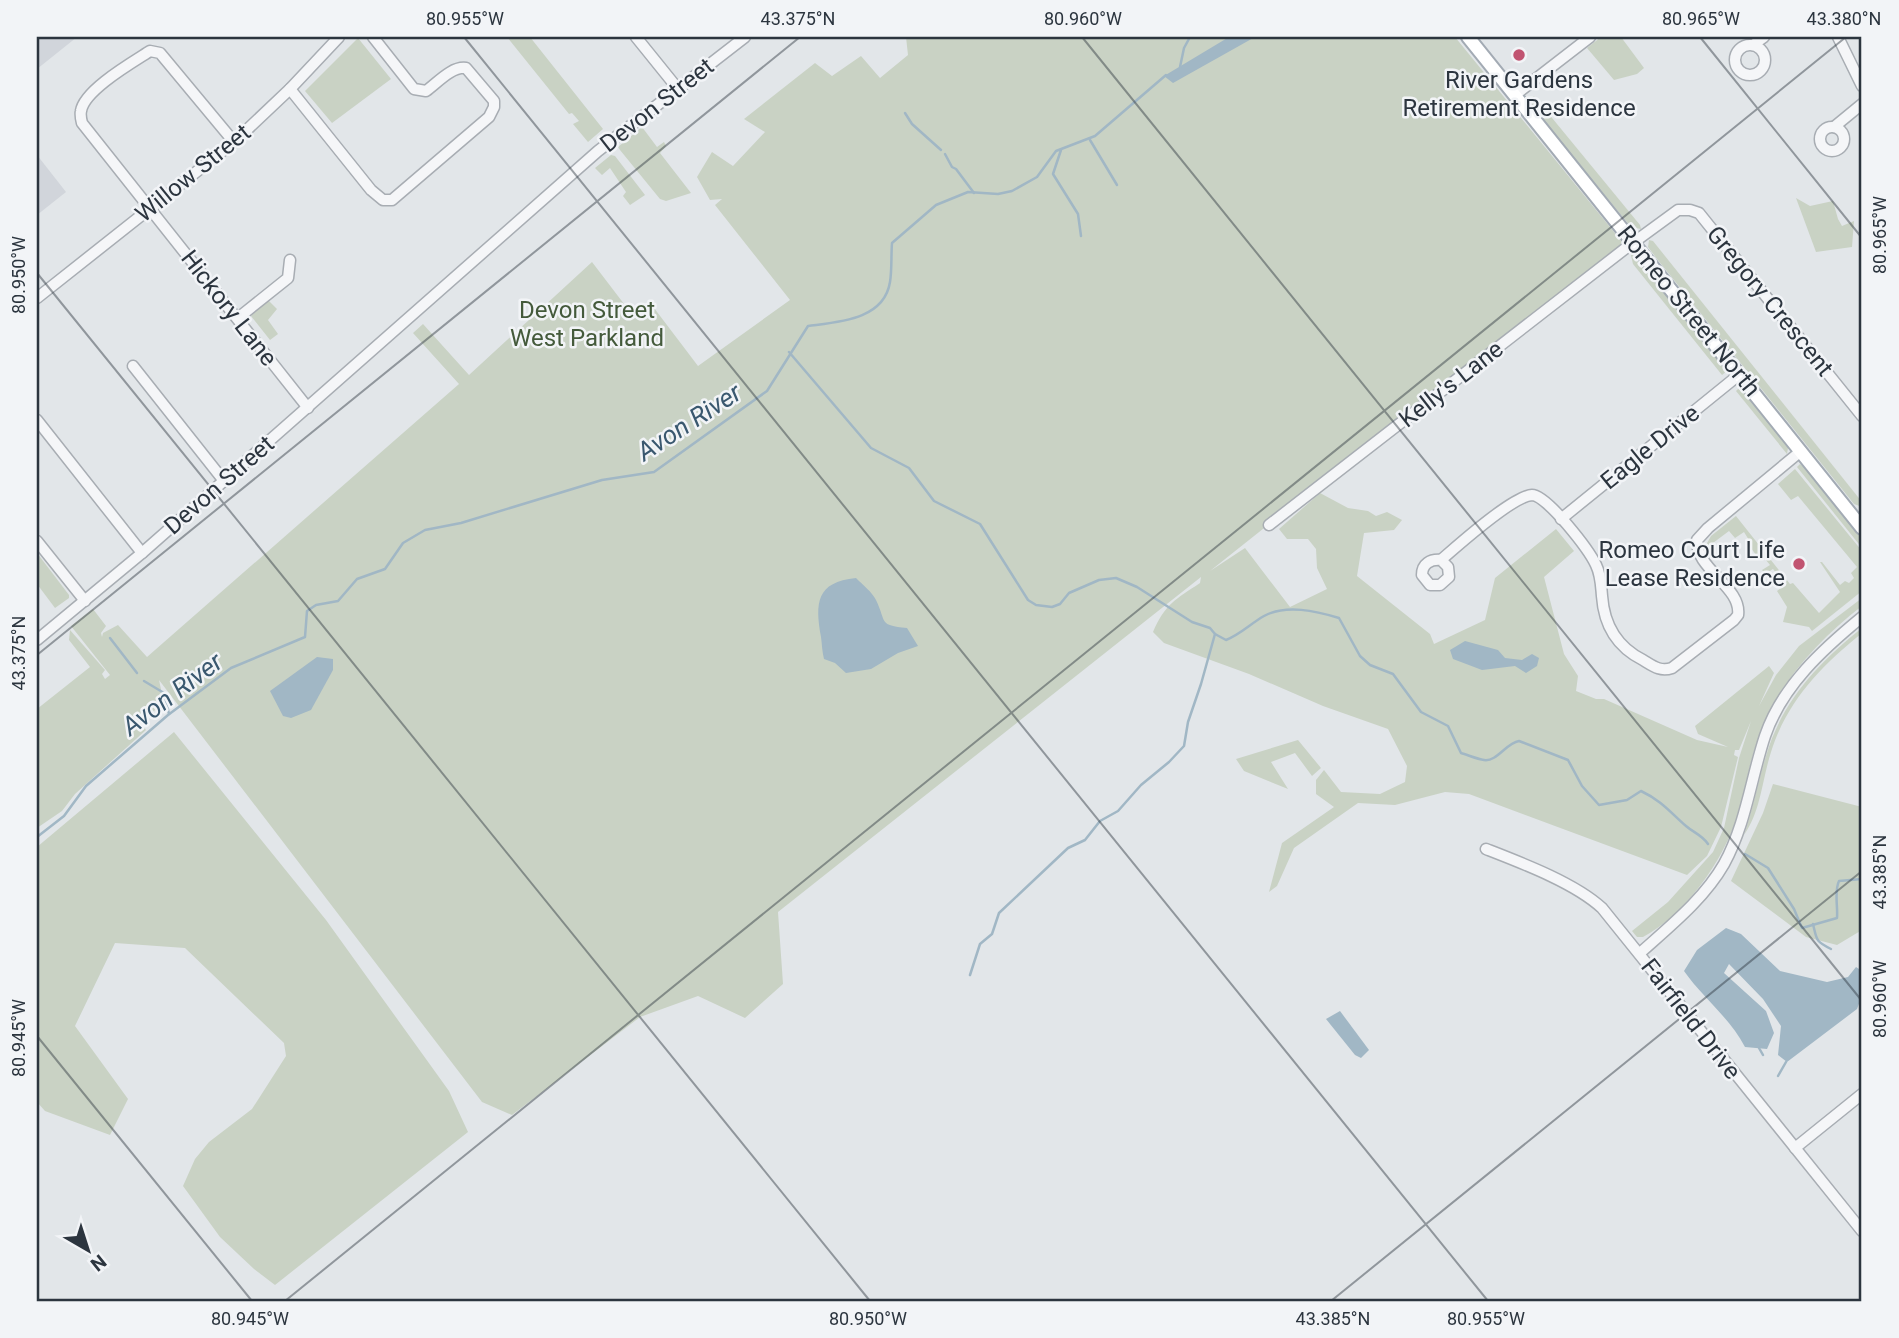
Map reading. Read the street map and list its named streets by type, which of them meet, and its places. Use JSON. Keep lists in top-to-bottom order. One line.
{"streets":{"main road":["Romeo Street North"],"street":["Devon Street","Willow Street","Gregory Crescent","Hickory Lane","Kelly's Lane","Eagle Drive","Fairfield Drive"]},"crossings":[["Devon Street","Hickory Lane"],["Willow Street","Hickory Lane"],["Gregory Crescent","Romeo Street North"],["Gregory Crescent","Kelly's Lane"],["Romeo Street North","Kelly's Lane"],["Romeo Street North","Eagle Drive"]],"water":["Avon River"],"parks":["Devon Street West Parkland"],"places":["River Gardens Retirement Residence","Romeo Court Life Lease Residence"],"north":"bottom right","coordinates":["80.955°W","43.375°N","80.960°W","80.965°W","43.380°N","80.950°W","43.385°N","80.945°W"]}
